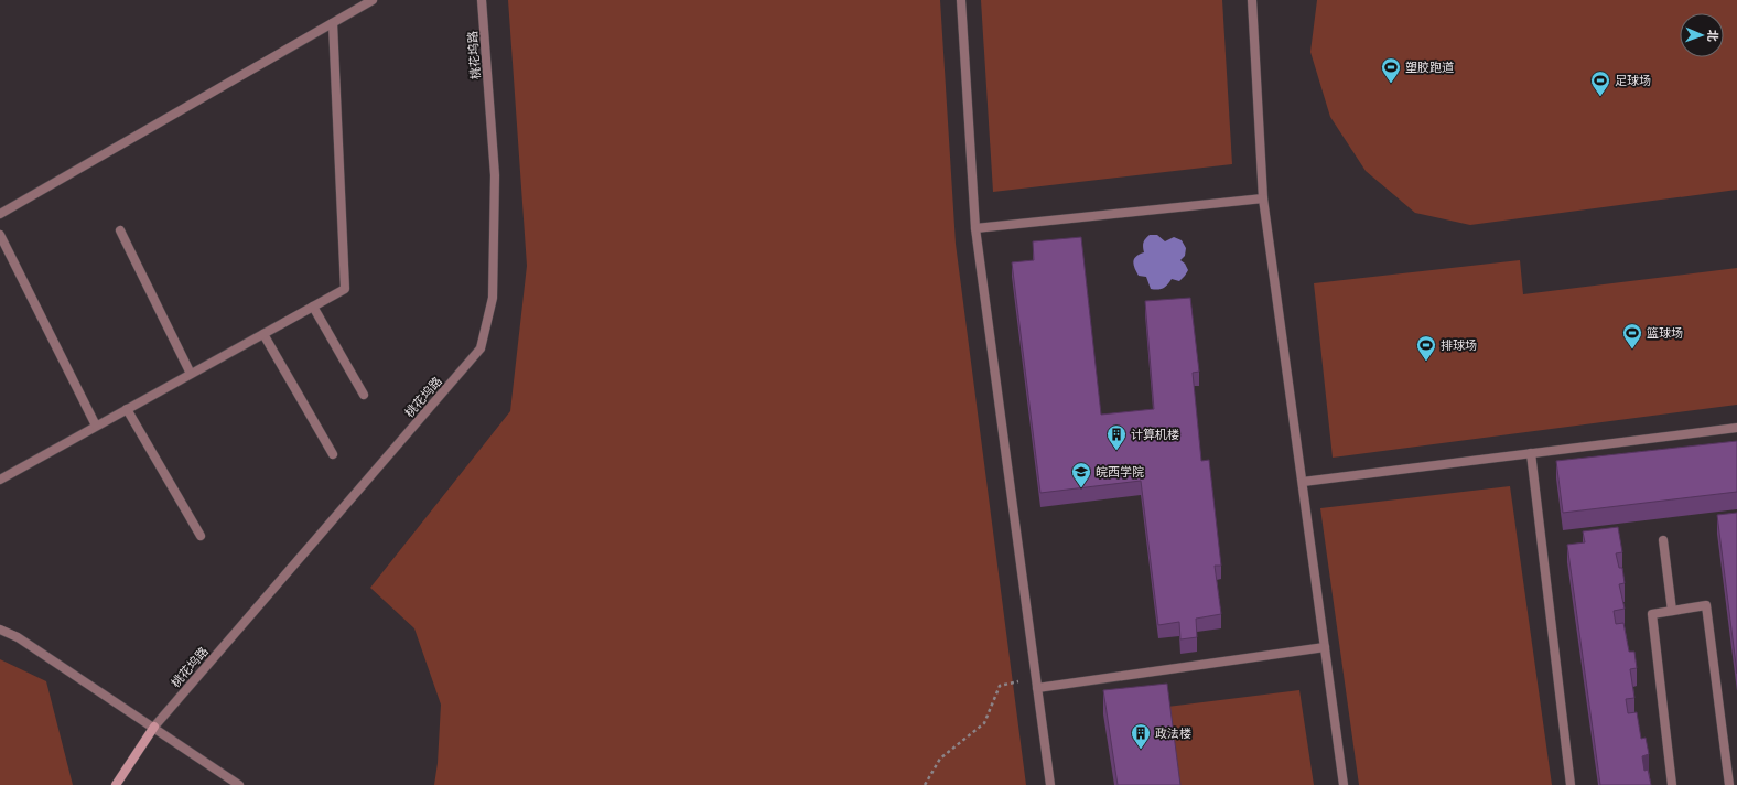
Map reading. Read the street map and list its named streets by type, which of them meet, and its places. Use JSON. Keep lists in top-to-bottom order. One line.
{"streets":{"street":["桃花坞路"]},"places":{"sports":["塑胶跑道","足球场","篮球场","排球场"],"building":["计算机楼","政法楼"],"school or university":["皖西学院"]},"north":"right"}
